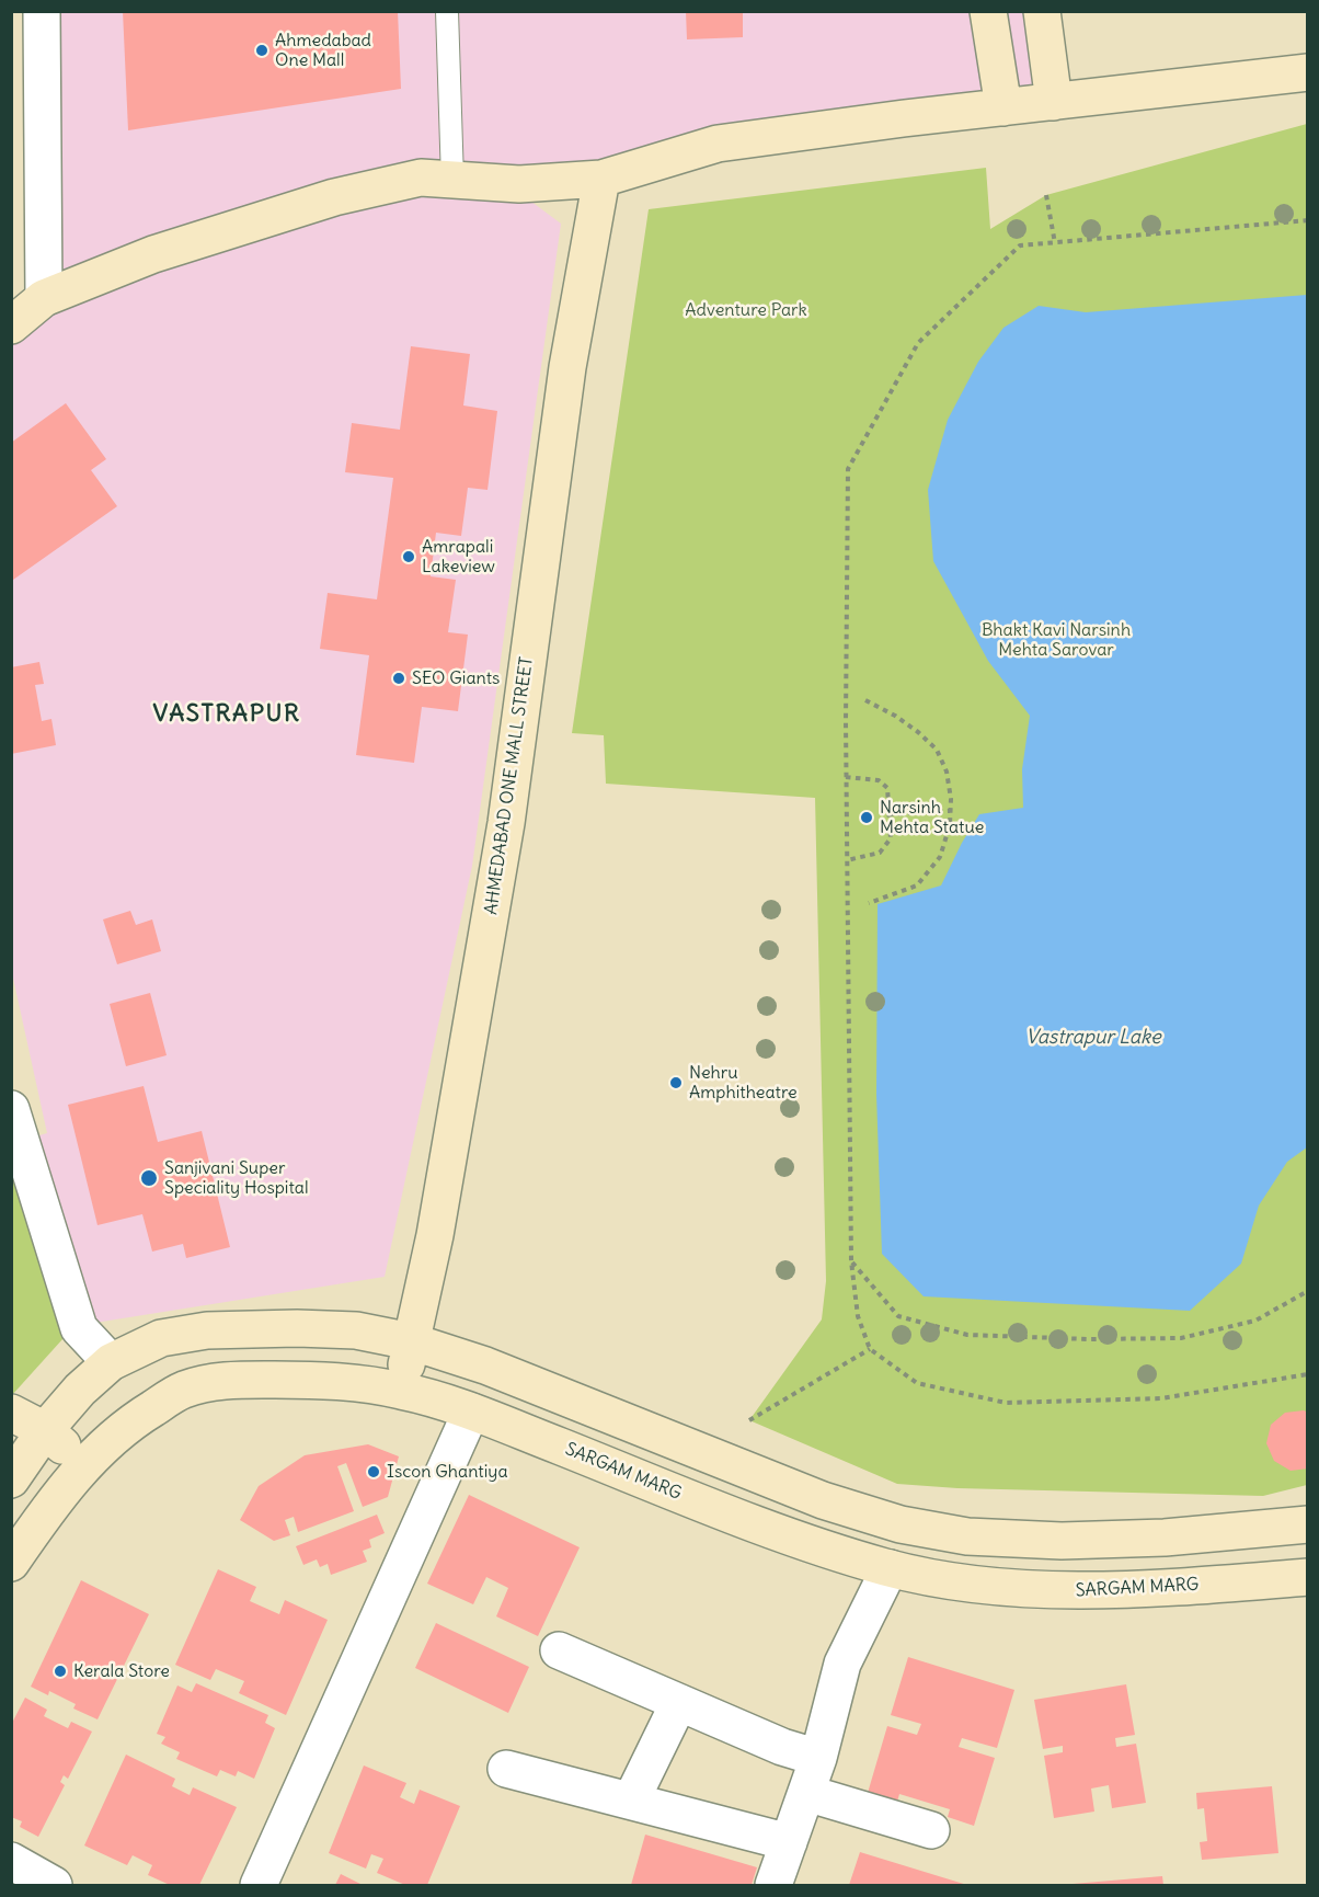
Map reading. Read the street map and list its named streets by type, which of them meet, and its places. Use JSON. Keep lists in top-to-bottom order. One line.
{"streets":{"main road":["AHMEDABAD ONE MALL STREET","SARGAM MARG"]},"crossings":[["AHMEDABAD ONE MALL STREET","SARGAM MARG"]],"districts":["VASTRAPUR"],"water":["Vastrapur Lake"],"parks":["Adventure Park","Bhakt Kavi Narsinh Mehta Sarovar"],"places":["Ahmedabad One Mall","Amrapali Lakeview","SEO Giants","Narsinh Mehta Statue","Nehru Amphitheatre","Sanjivani Super Speciality Hospital","Iscon Ghantiya","Kerala Store"]}
